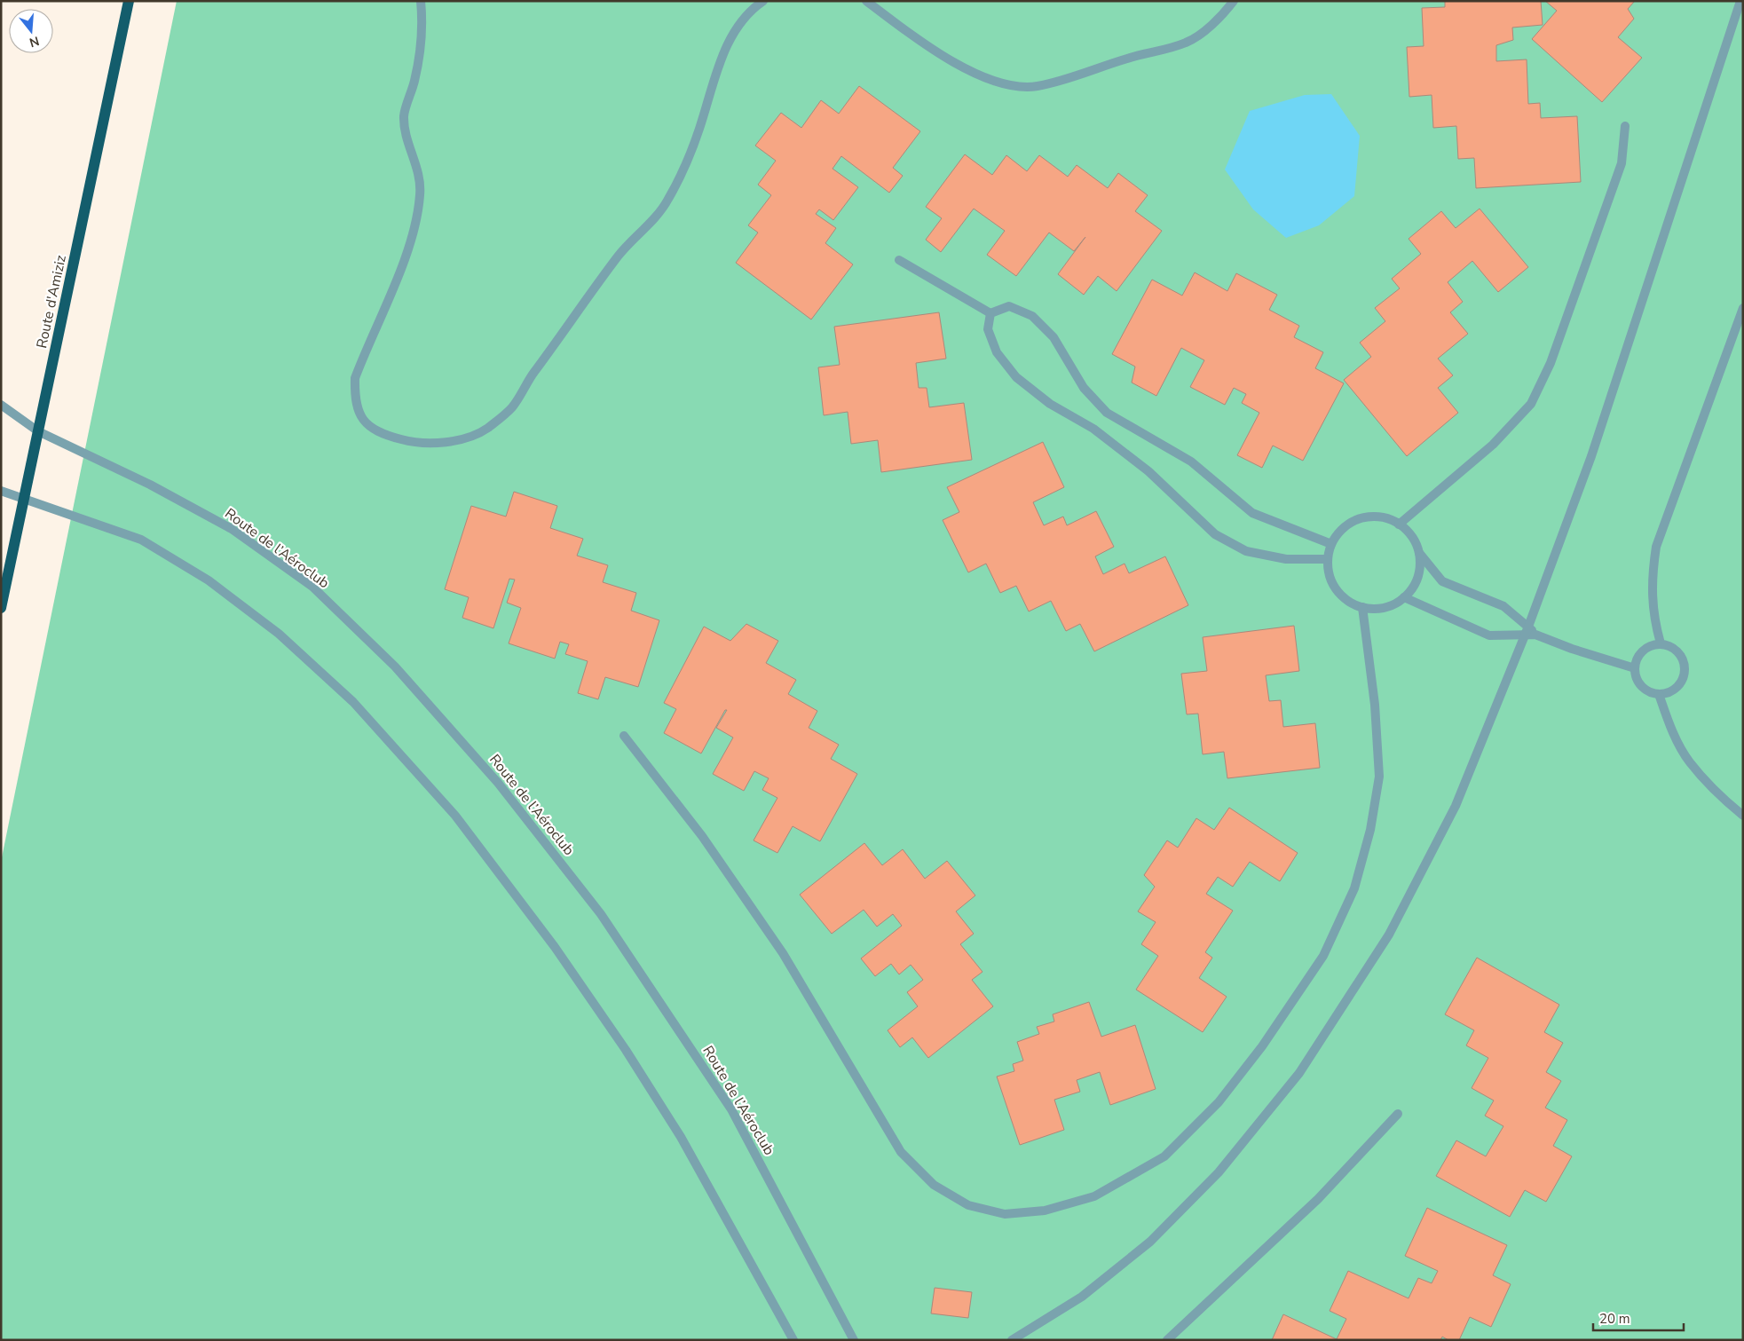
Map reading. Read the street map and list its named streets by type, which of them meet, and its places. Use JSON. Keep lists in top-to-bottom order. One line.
{"streets":{"main road":["Route d'Amiziz"],"street":["Route de l’Aéroclub"]},"crossings":[["Route d'Amiziz","Route de l’Aéroclub"]],"scale_bar":"20 m","north":"bottom"}
